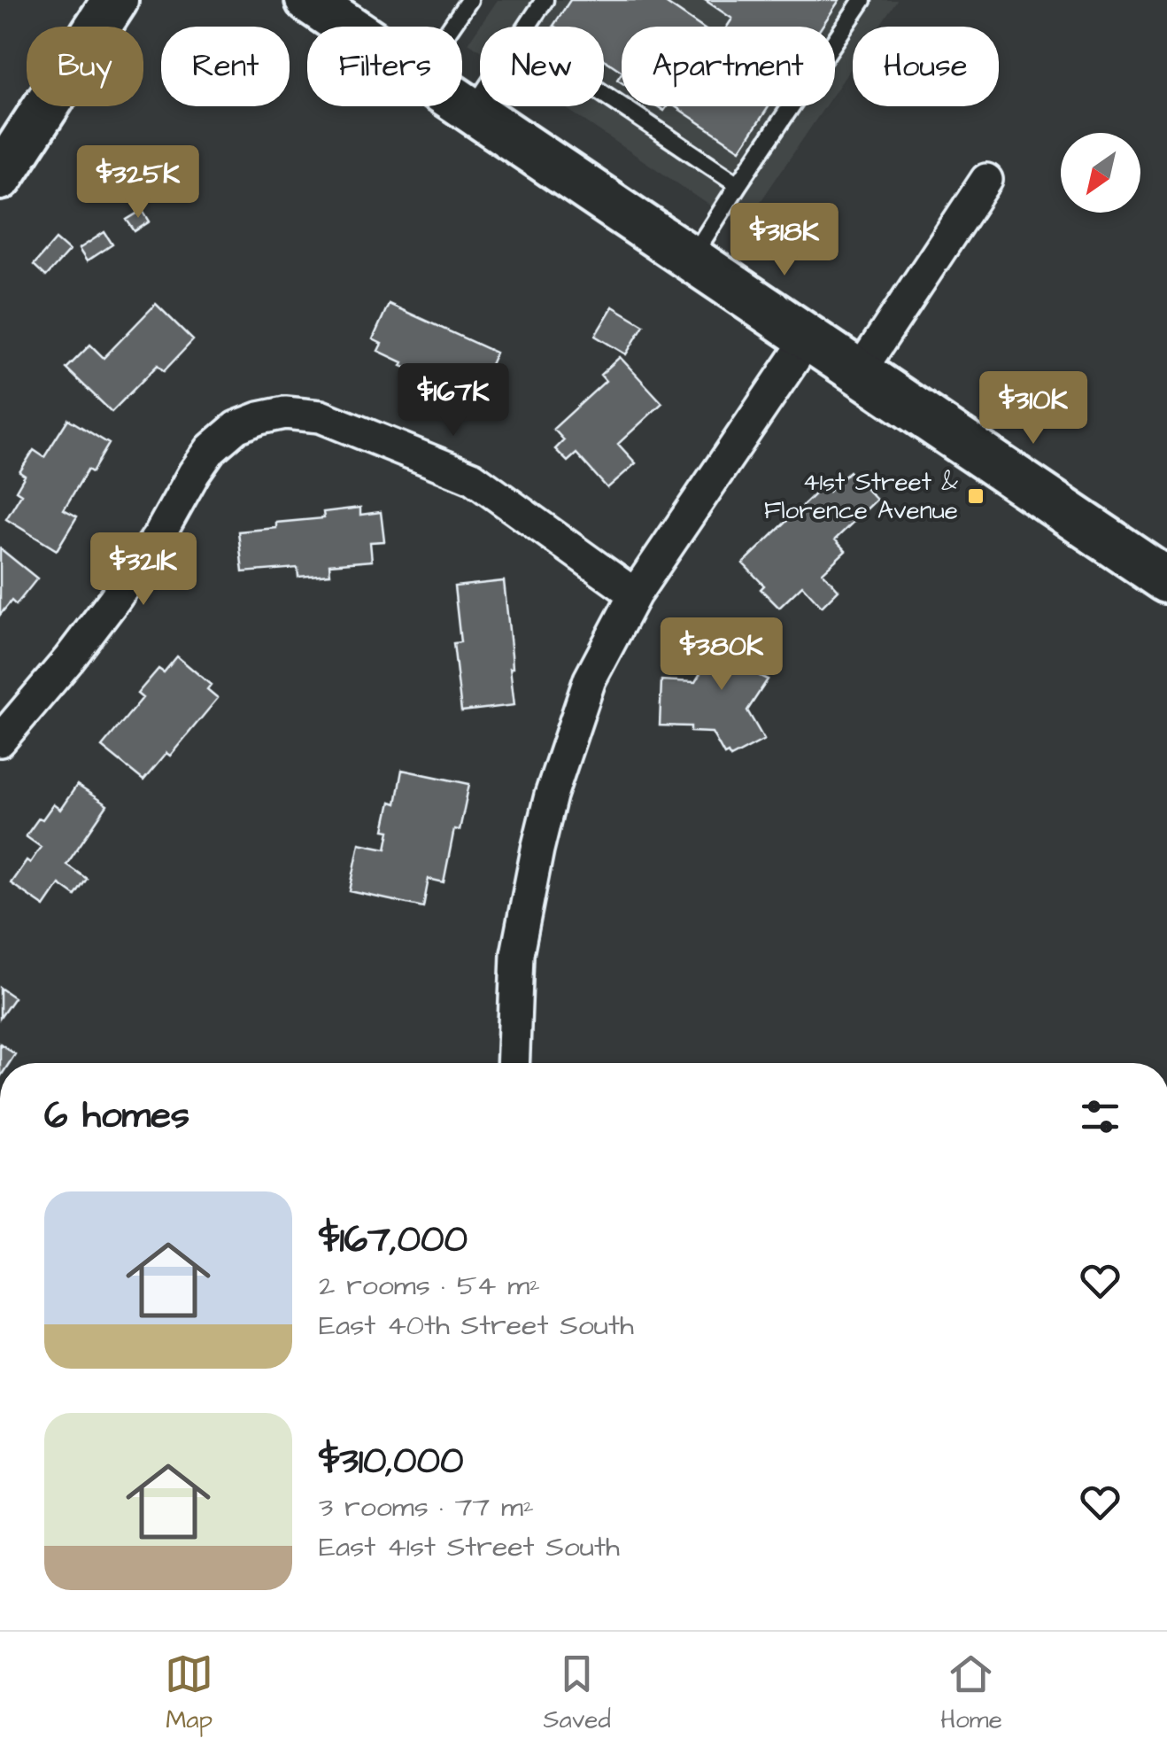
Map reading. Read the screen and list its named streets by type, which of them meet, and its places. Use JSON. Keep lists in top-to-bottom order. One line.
{"places":{"transit":["41st Street & Florence Avenue"]},"north":"bottom left","page":{"chip":["Buy","Rent","Filters","New","Apartment","House"],"price":["$325K","$318K","$167K","$310K","$321K","$380K"],"heading":"6 homes","list":[{"name":"$167,000","note":"2 rooms · 54 m² · East 40th Street South"},{"name":"$310,000","note":"3 rooms · 77 m² · East 41st Street South"}],"tabs":["Map","Saved","Home"]}}
